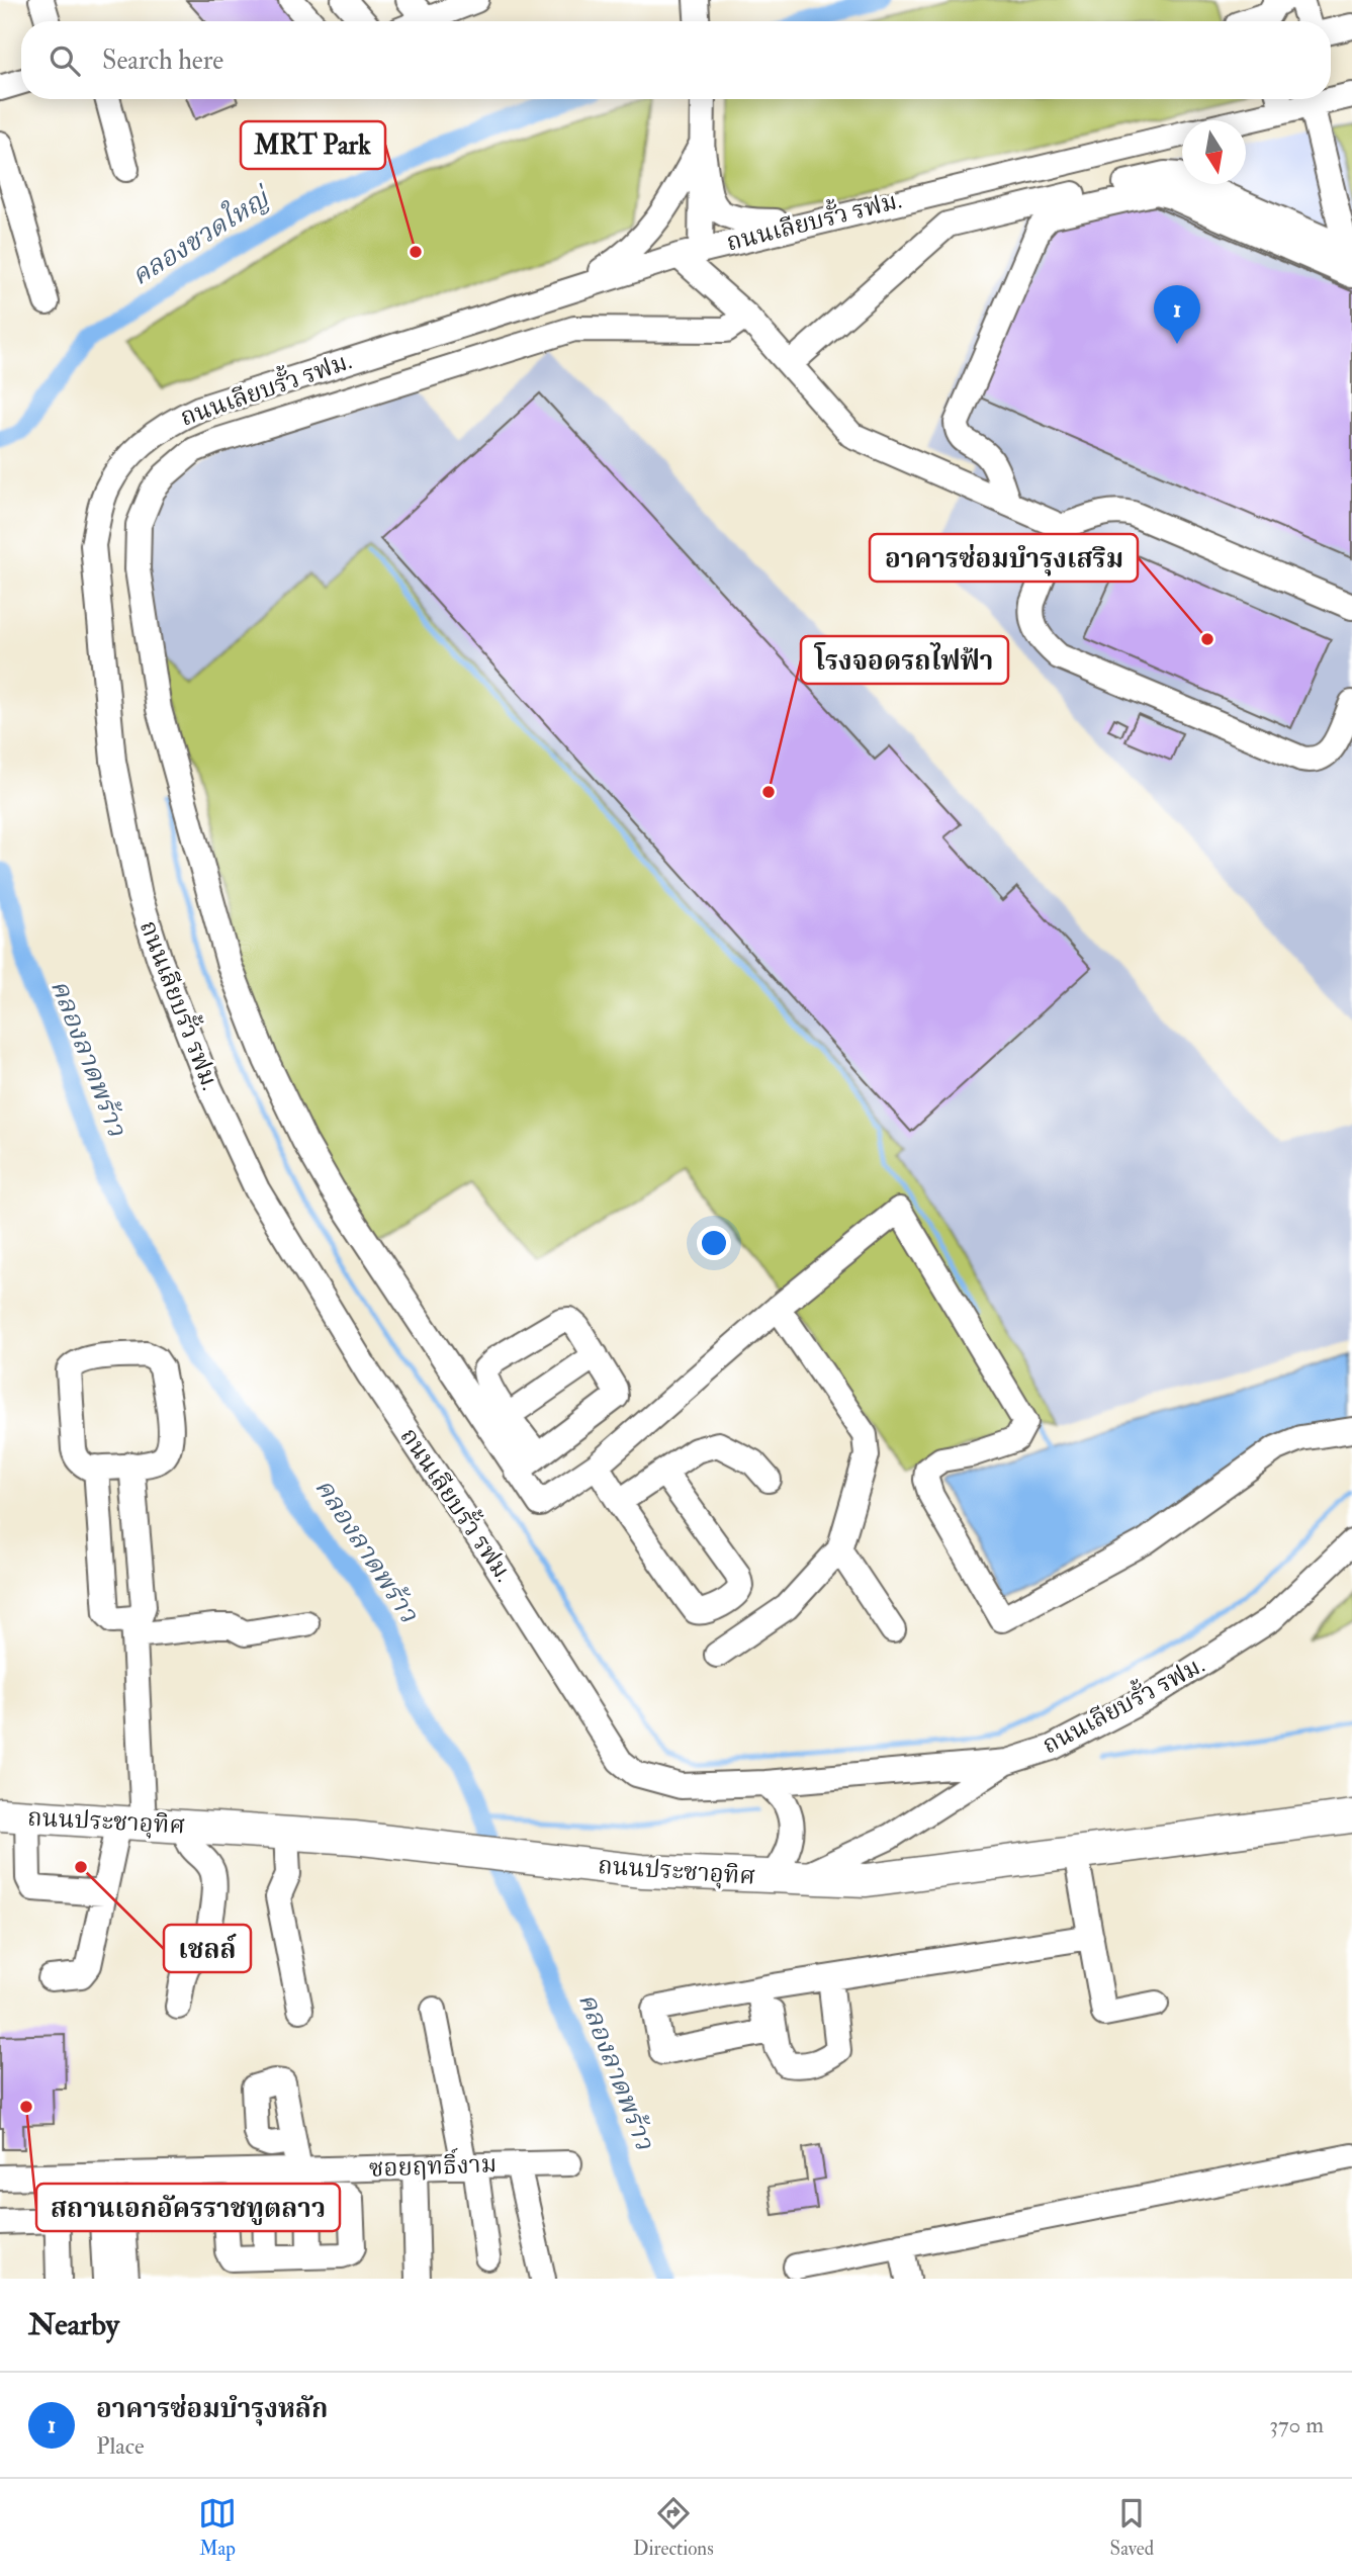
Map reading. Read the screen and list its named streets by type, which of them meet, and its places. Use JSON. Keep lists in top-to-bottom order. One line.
{"streets":{"main road":["ถนนประชาอุทิศ"],"street":["ถนนเลียบรั้ว รฟม.","ซอยฤทธิ์งาม"]},"water":["คลองชวดใหญ่","คลองลาดพร้าว"],"places":["MRT Park","อาคารซ่อมบำรุงเสริม","โรงจอดรถไฟฟ้า","เชลล์","สถานเอกอัครราชทูตลาว"],"north":"bottom","page":{"search":"Search here","pins":"1","heading":"Nearby","list":[{"mark":"1","name":"อาคารซ่อมบำรุงหลัก","note":"Place","value":"370 m"}],"nav":["Map","Directions","Saved"]}}
